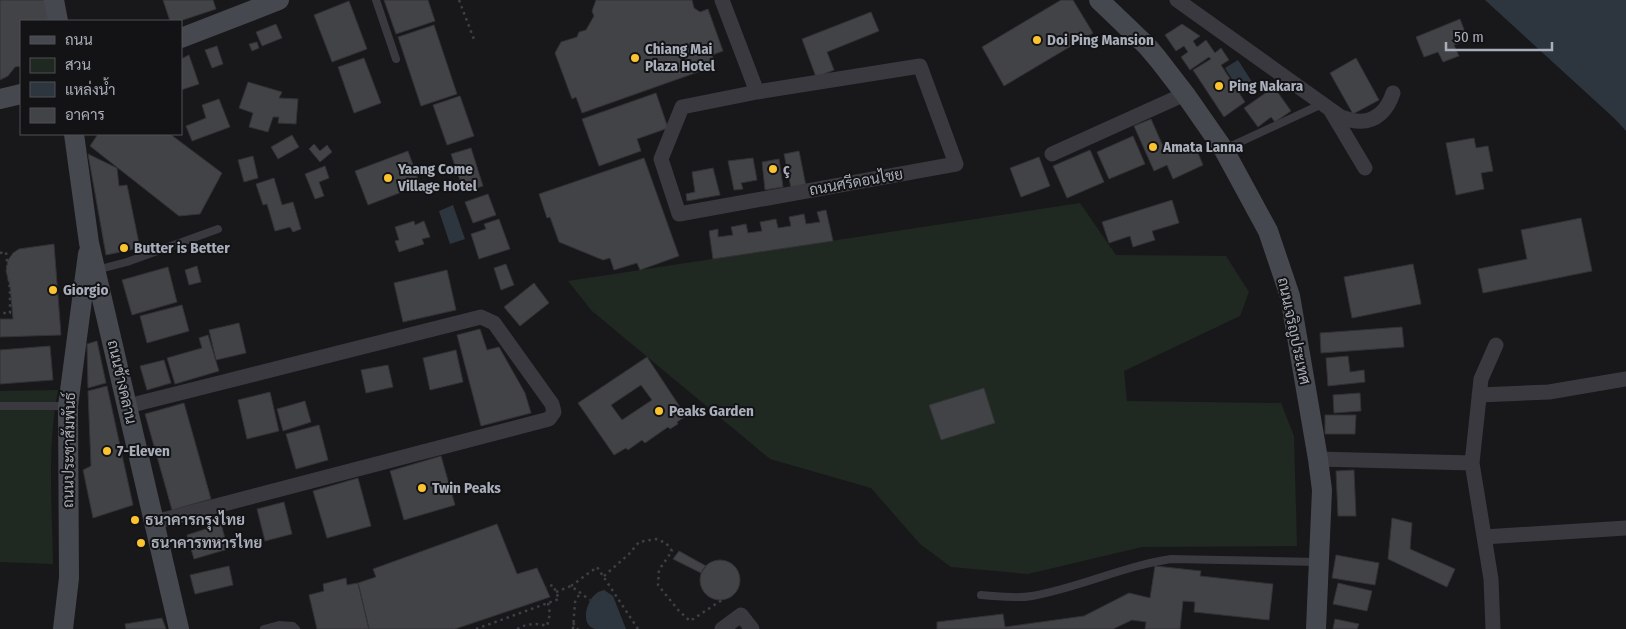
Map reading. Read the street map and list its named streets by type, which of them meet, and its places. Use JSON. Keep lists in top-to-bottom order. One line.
{"streets":{"street":["ถนนศรีดอนไชย","ถนนเจริญประเทศ","ถนนช้างคลาน","ถนนประชาสัมพันธ์"]},"crossings":[["ถนนช้างคลาน","ถนนประชาสัมพันธ์"]],"places":["Doi Ping Mansion","Chiang Mai Plaza Hotel","Ping Nakara","Amata Lanna","ç","Yaang Come Village Hotel","Butter is Better","Giorgio","Peaks Garden","7-Eleven","Twin Peaks","ธนาคารกรุงไทย","ธนาคารทหารไทย"],"legend":["ถนน","สวน","แหล่งน้ำ","อาคาร"],"scale_bar":"50 m"}
